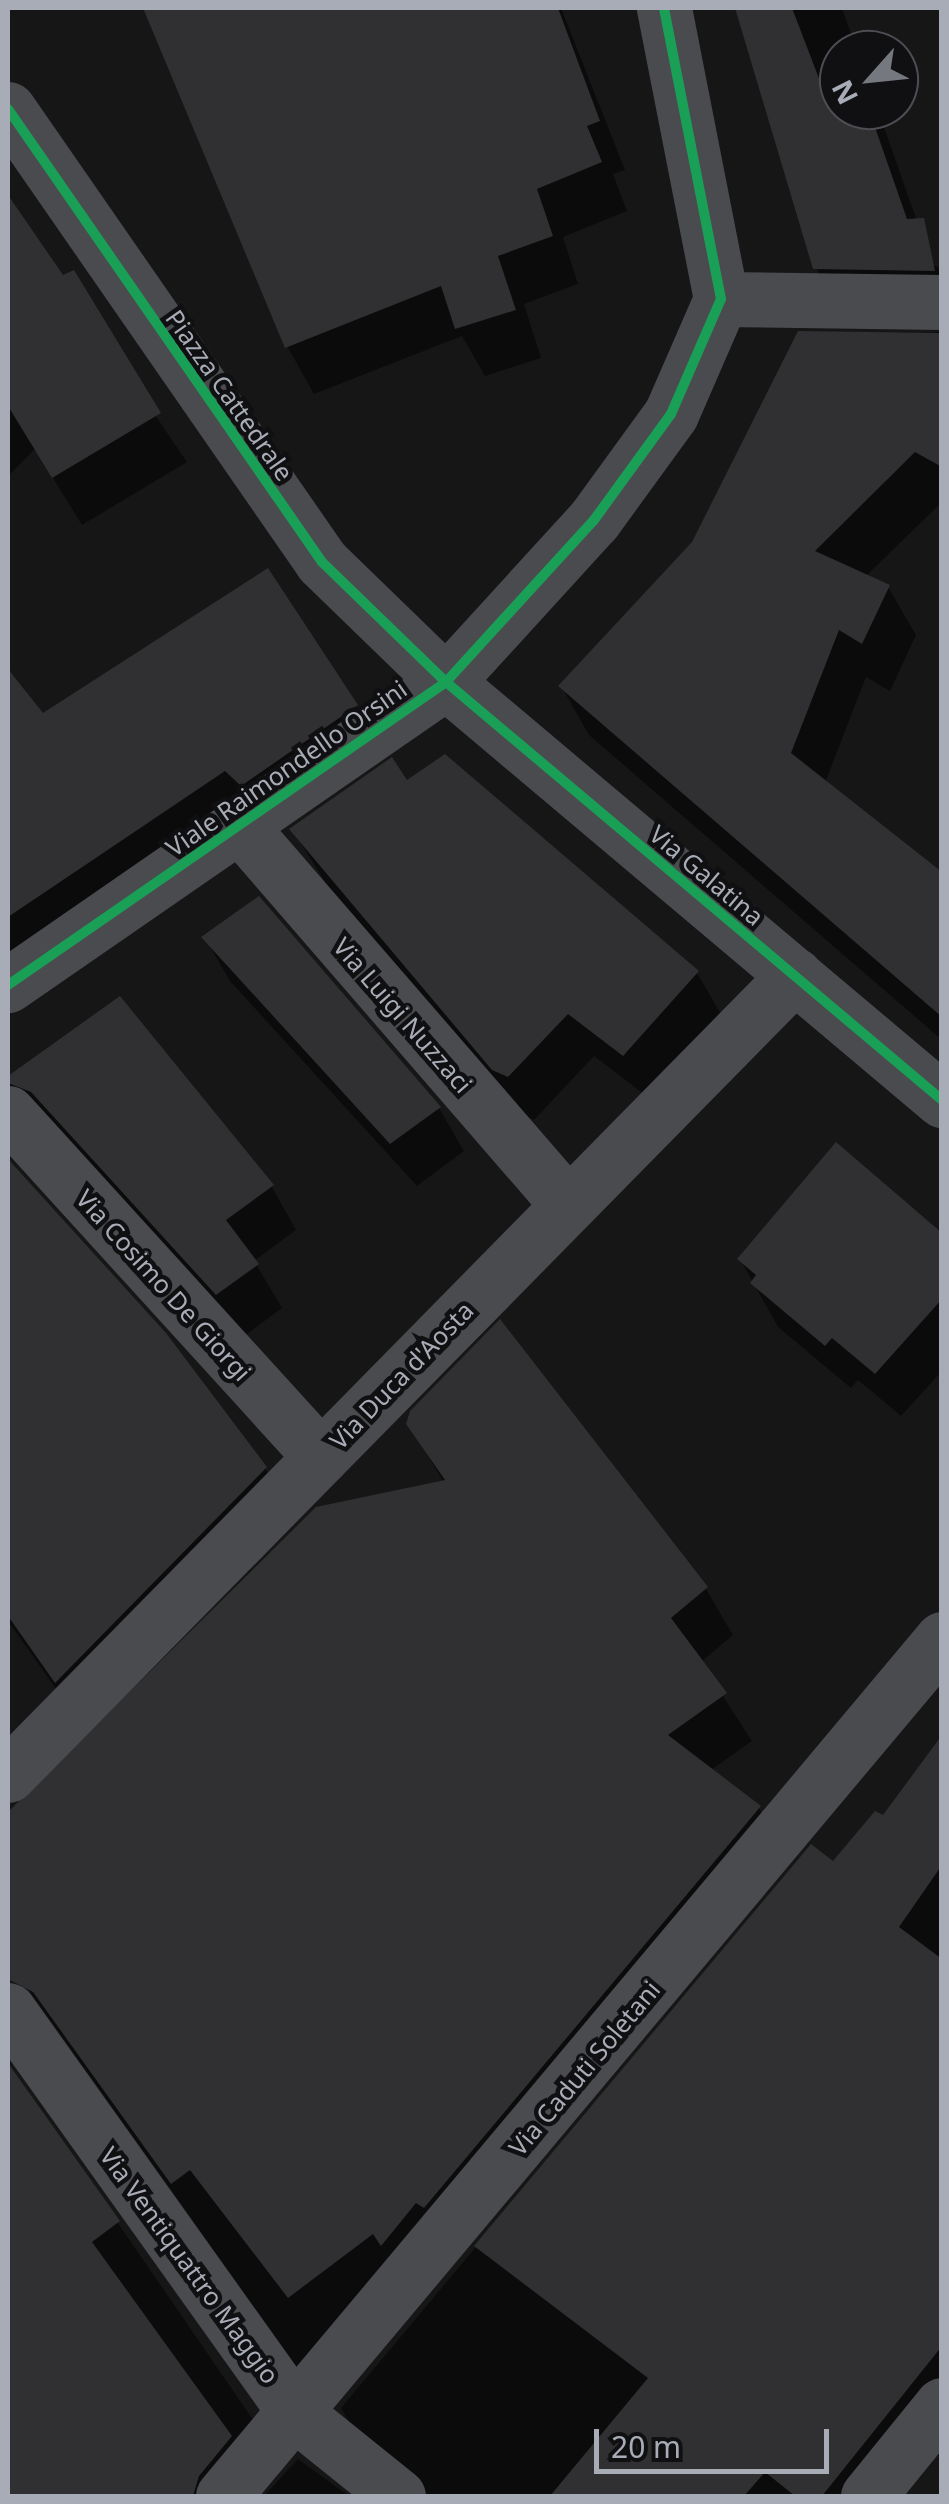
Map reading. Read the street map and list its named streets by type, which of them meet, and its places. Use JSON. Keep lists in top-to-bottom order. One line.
{"streets":{"street":["Piazza Cattedrale","Viale Raimondello Orsini","Via Galatina","Via Luigi Nuzzaci","Via Cosimo De Giorgi","Via Duca d'Aosta","Via Caduti Soletani","Via Ventiquattro Maggio"]},"crossings":[["Piazza Cattedrale","Viale Raimondello Orsini"],["Piazza Cattedrale","Via Galatina"],["Viale Raimondello Orsini","Via Galatina"],["Viale Raimondello Orsini","Via Luigi Nuzzaci"],["Via Galatina","Via Duca d'Aosta"],["Via Luigi Nuzzaci","Via Duca d'Aosta"],["Via Cosimo De Giorgi","Via Duca d'Aosta"],["Via Caduti Soletani","Via Ventiquattro Maggio"]],"scale_bar":"20 m","north":"bottom left"}
